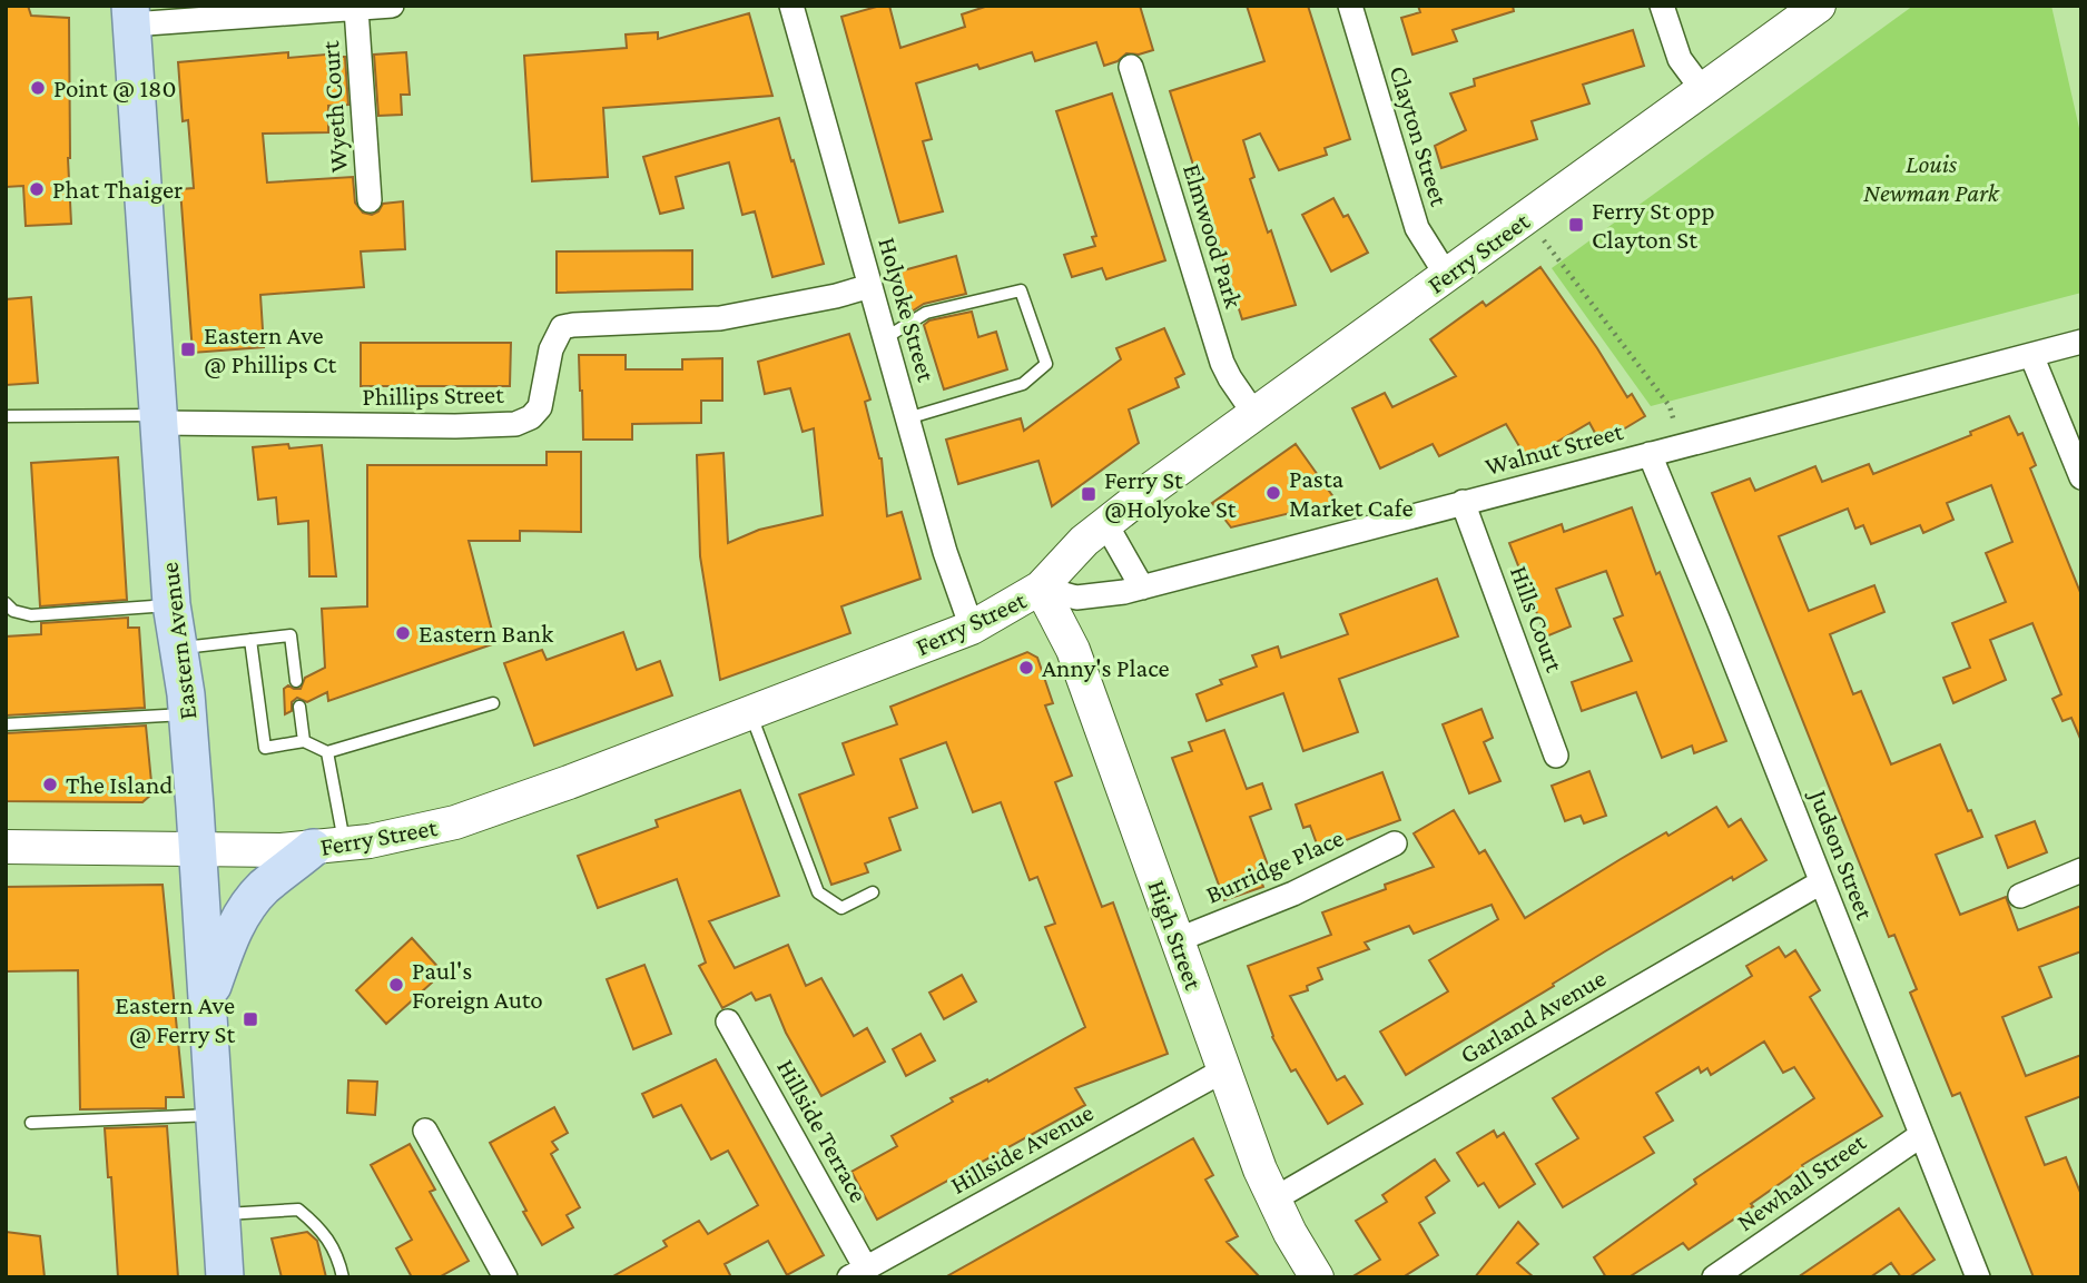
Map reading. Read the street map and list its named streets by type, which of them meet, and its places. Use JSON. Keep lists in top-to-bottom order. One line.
{"streets":{"main road":["Ferry Street","Eastern Avenue","High Street"],"street":["Wyeth Court","Clayton Street","Elmwood Park","Holyoke Street","Phillips Street","Walnut Street","Hills Court","Judson Street","Burridge Place","Garland Avenue","Hillside Terrace","Hillside Avenue","Newhall Street"]},"crossings":[["Clayton Street","Ferry Street"],["Elmwood Park","Ferry Street"],["Ferry Street","Holyoke Street"],["Ferry Street","Walnut Street"],["Ferry Street","Eastern Avenue"],["Ferry Street","High Street"],["Holyoke Street","Phillips Street"],["Phillips Street","Eastern Avenue"],["Walnut Street","Hills Court"],["Walnut Street","Judson Street"],["Walnut Street","High Street"],["Judson Street","Garland Avenue"],["Judson Street","Newhall Street"],["Burridge Place","High Street"],["High Street","Garland Avenue"],["High Street","Hillside Avenue"],["Hillside Terrace","Hillside Avenue"]],"parks":["Louis Newman Park"],"places":{"other":["Point @ 180","Phat Thaiger","Pasta Market Cafe","Eastern Bank","Anny's Place","The Island","Paul's Foreign Auto"],"transit":["Ferry St opp Clayton St","Eastern Ave @ Phillips Ct","Ferry St @Holyoke St","Eastern Ave @ Ferry St"]}}
